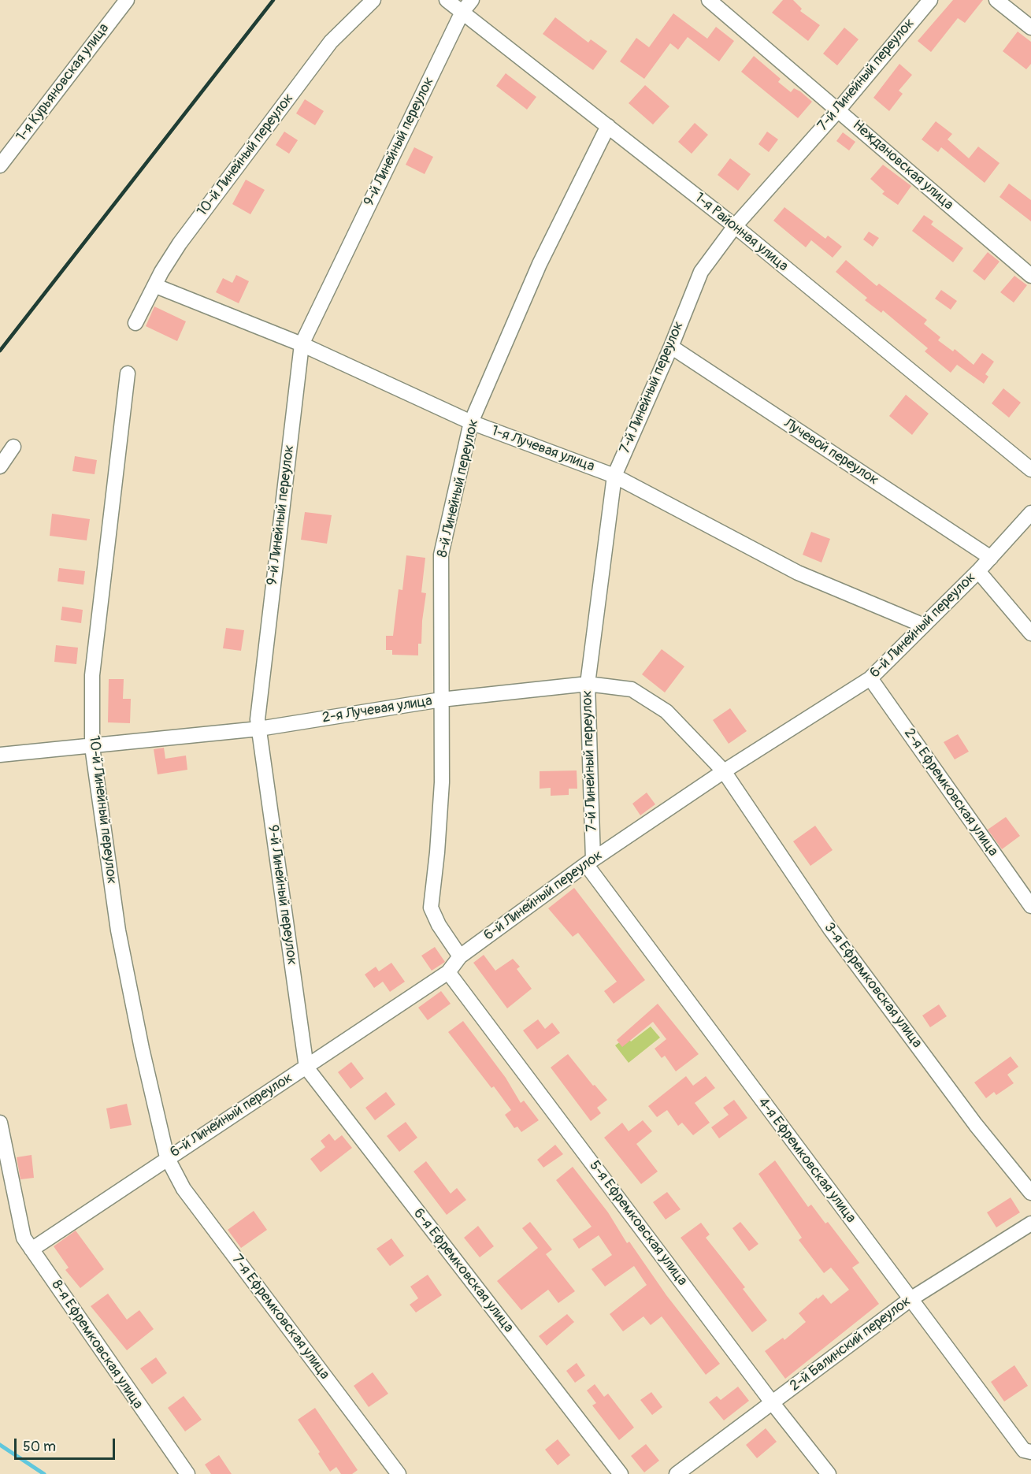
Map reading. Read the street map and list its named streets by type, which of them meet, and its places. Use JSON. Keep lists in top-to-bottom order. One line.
{"streets":{"street":["7-й Линейный переулок","1-я Курьяновская улица","9-й Линейный переулок","10-й Линейный переулок","Неждановская улица","1-я Районная улица","1-я Лучевая улица","Лучевой переулок","8-й Линейный переулок","6-й Линейный переулок","2-я Лучевая улица","2-я Ефремковская улица","3-я Ефремковская улица","4-я Ефремковская улица","5-я Ефремковская улица","6-я Ефремковская улица","7-я Ефремковская улица","2-й Балинский переулок","8-я Ефремковская улица"]},"crossings":[["7-й Линейный переулок","Неждановская улица"],["7-й Линейный переулок","1-я Районная улица"],["7-й Линейный переулок","1-я Лучевая улица"],["7-й Линейный переулок","Лучевой переулок"],["7-й Линейный переулок","6-й Линейный переулок"],["7-й Линейный переулок","2-я Лучевая улица"],["7-й Линейный переулок","4-я Ефремковская улица"],["9-й Линейный переулок","1-я Районная улица"],["9-й Линейный переулок","1-я Лучевая улица"],["9-й Линейный переулок","6-й Линейный переулок"],["9-й Линейный переулок","2-я Лучевая улица"],["9-й Линейный переулок","6-я Ефремковская улица"],["10-й Линейный переулок","1-я Лучевая улица"],["10-й Линейный переулок","6-й Линейный переулок"],["10-й Линейный переулок","2-я Лучевая улица"],["10-й Линейный переулок","7-я Ефремковская улица"],["1-я Районная улица","8-й Линейный переулок"],["1-я Лучевая улица","8-й Линейный переулок"],["1-я Лучевая улица","6-й Линейный переулок"],["Лучевой переулок","6-й Линейный переулок"],["8-й Линейный переулок","6-й Линейный переулок"],["8-й Линейный переулок","2-я Лучевая улица"],["6-й Линейный переулок","2-я Лучевая улица"],["6-й Линейный переулок","2-я Ефремковская улица"],["6-й Линейный переулок","3-я Ефремковская улица"],["6-й Линейный переулок","4-я Ефремковская улица"],["6-й Линейный переулок","5-я Ефремковская улица"],["6-й Линейный переулок","6-я Ефремковская улица"],["6-й Линейный переулок","7-я Ефремковская улица"],["6-й Линейный переулок","8-я Ефремковская улица"],["2-я Лучевая улица","3-я Ефремковская улица"],["4-я Ефремковская улица","2-й Балинский переулок"],["5-я Ефремковская улица","2-й Балинский переулок"]],"scale_bar":"50 m"}
